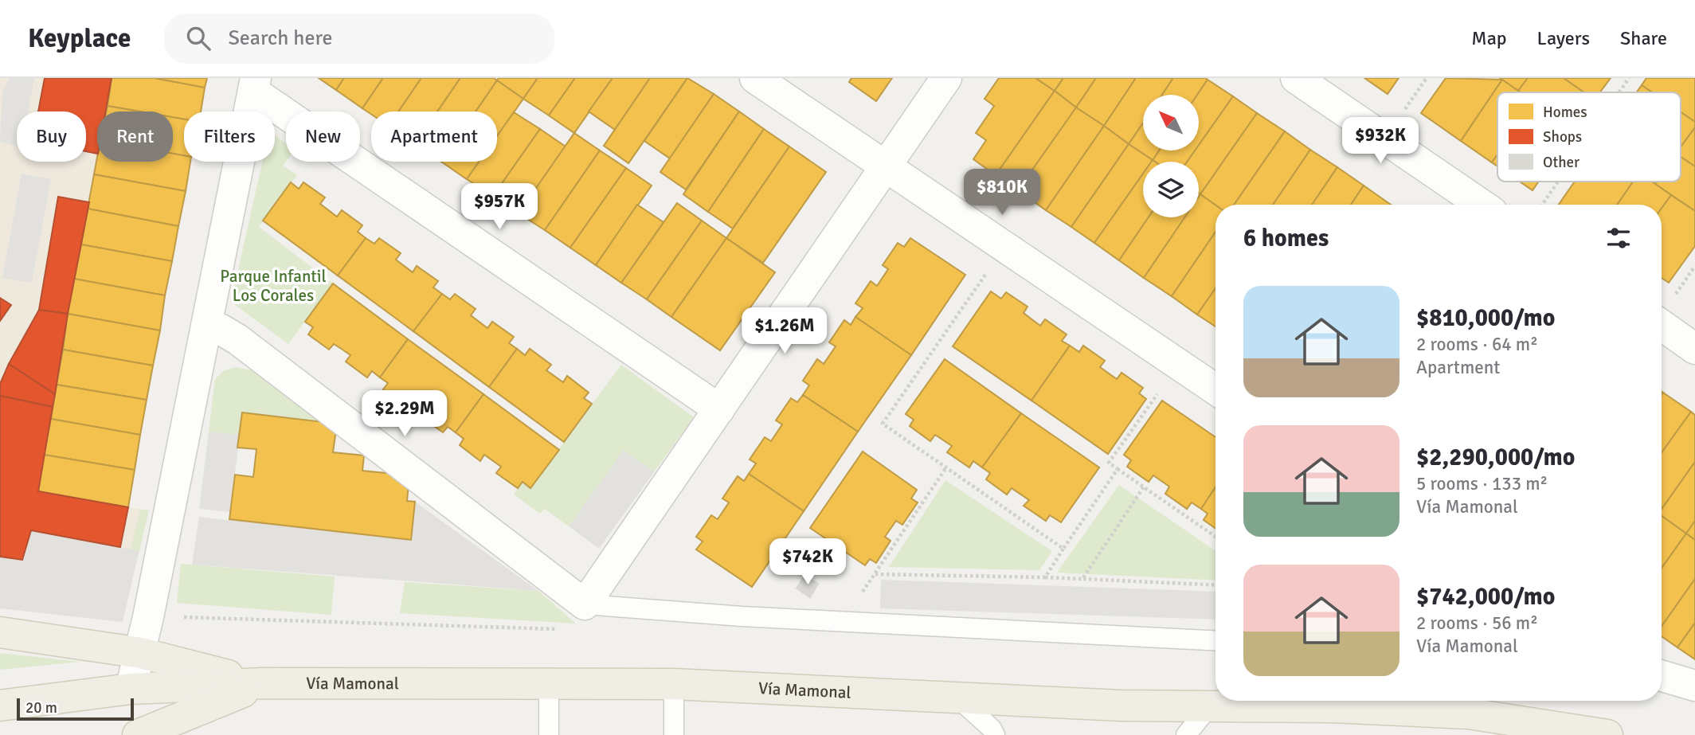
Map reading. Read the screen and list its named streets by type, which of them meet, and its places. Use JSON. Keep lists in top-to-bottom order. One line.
{"streets":{"main road":["Vía Mamonal"]},"parks":["Parque Infantil Los Corales"],"legend":["Homes","Shops","Other"],"scale_bar":"20 m","north":"top left","page":{"header":"Keyplace","search":"Search here","nav":["Map","Layers","Share"],"chip":["Buy","Rent","Filters","New","Apartment"],"price":["$932K","$810K","$957K","$1.26M","$2.29M","$742K"],"heading":"6 homes","list":[{"name":"$810,000/mo","note":"2 rooms · 64 m² · Apartment"},{"name":"$2,290,000/mo","note":"5 rooms · 133 m² · Vía Mamonal"},{"name":"$742,000/mo","note":"2 rooms · 56 m² · Vía Mamonal"}],"scale":"20 m"}}
